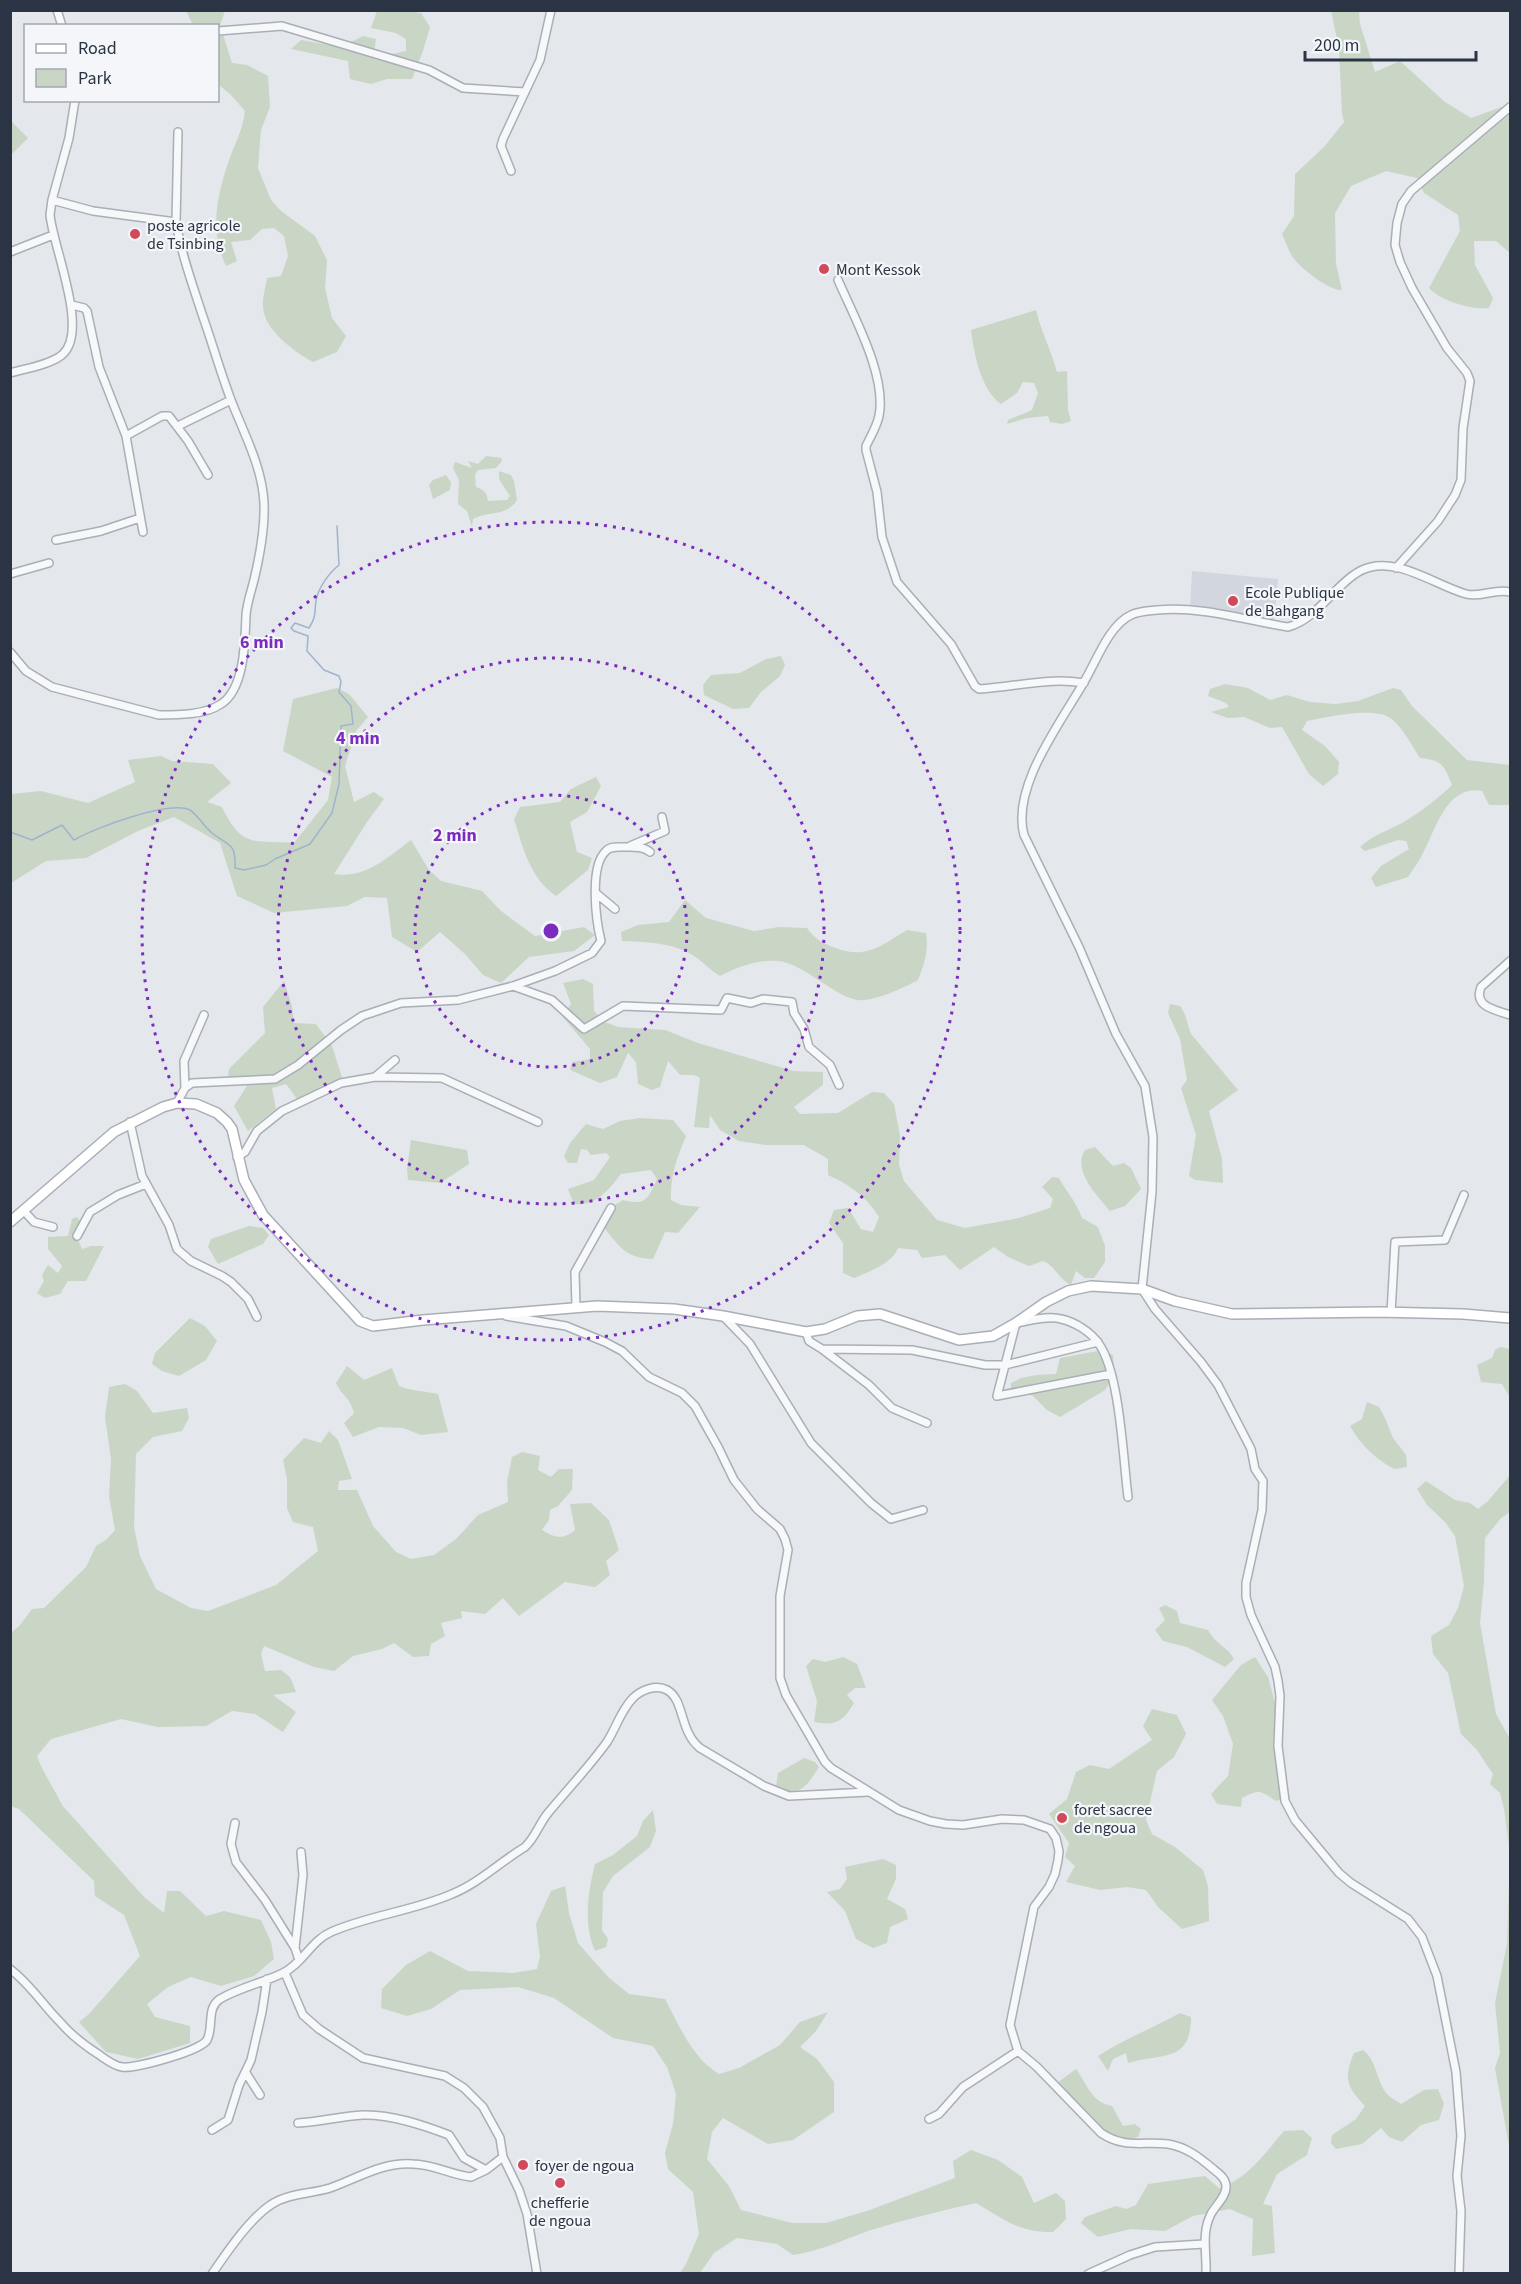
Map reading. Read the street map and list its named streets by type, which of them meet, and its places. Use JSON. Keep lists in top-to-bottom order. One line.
{"places":["poste agricole de Tsinbing","Mont Kessok","Ecole Publique de Bahgang","foret sacree de ngoua","foyer de ngoua","chefferie de ngoua"],"legend":["Road","Park"],"scale_bar":"200 m","rings":["6 min","4 min","2 min"]}
